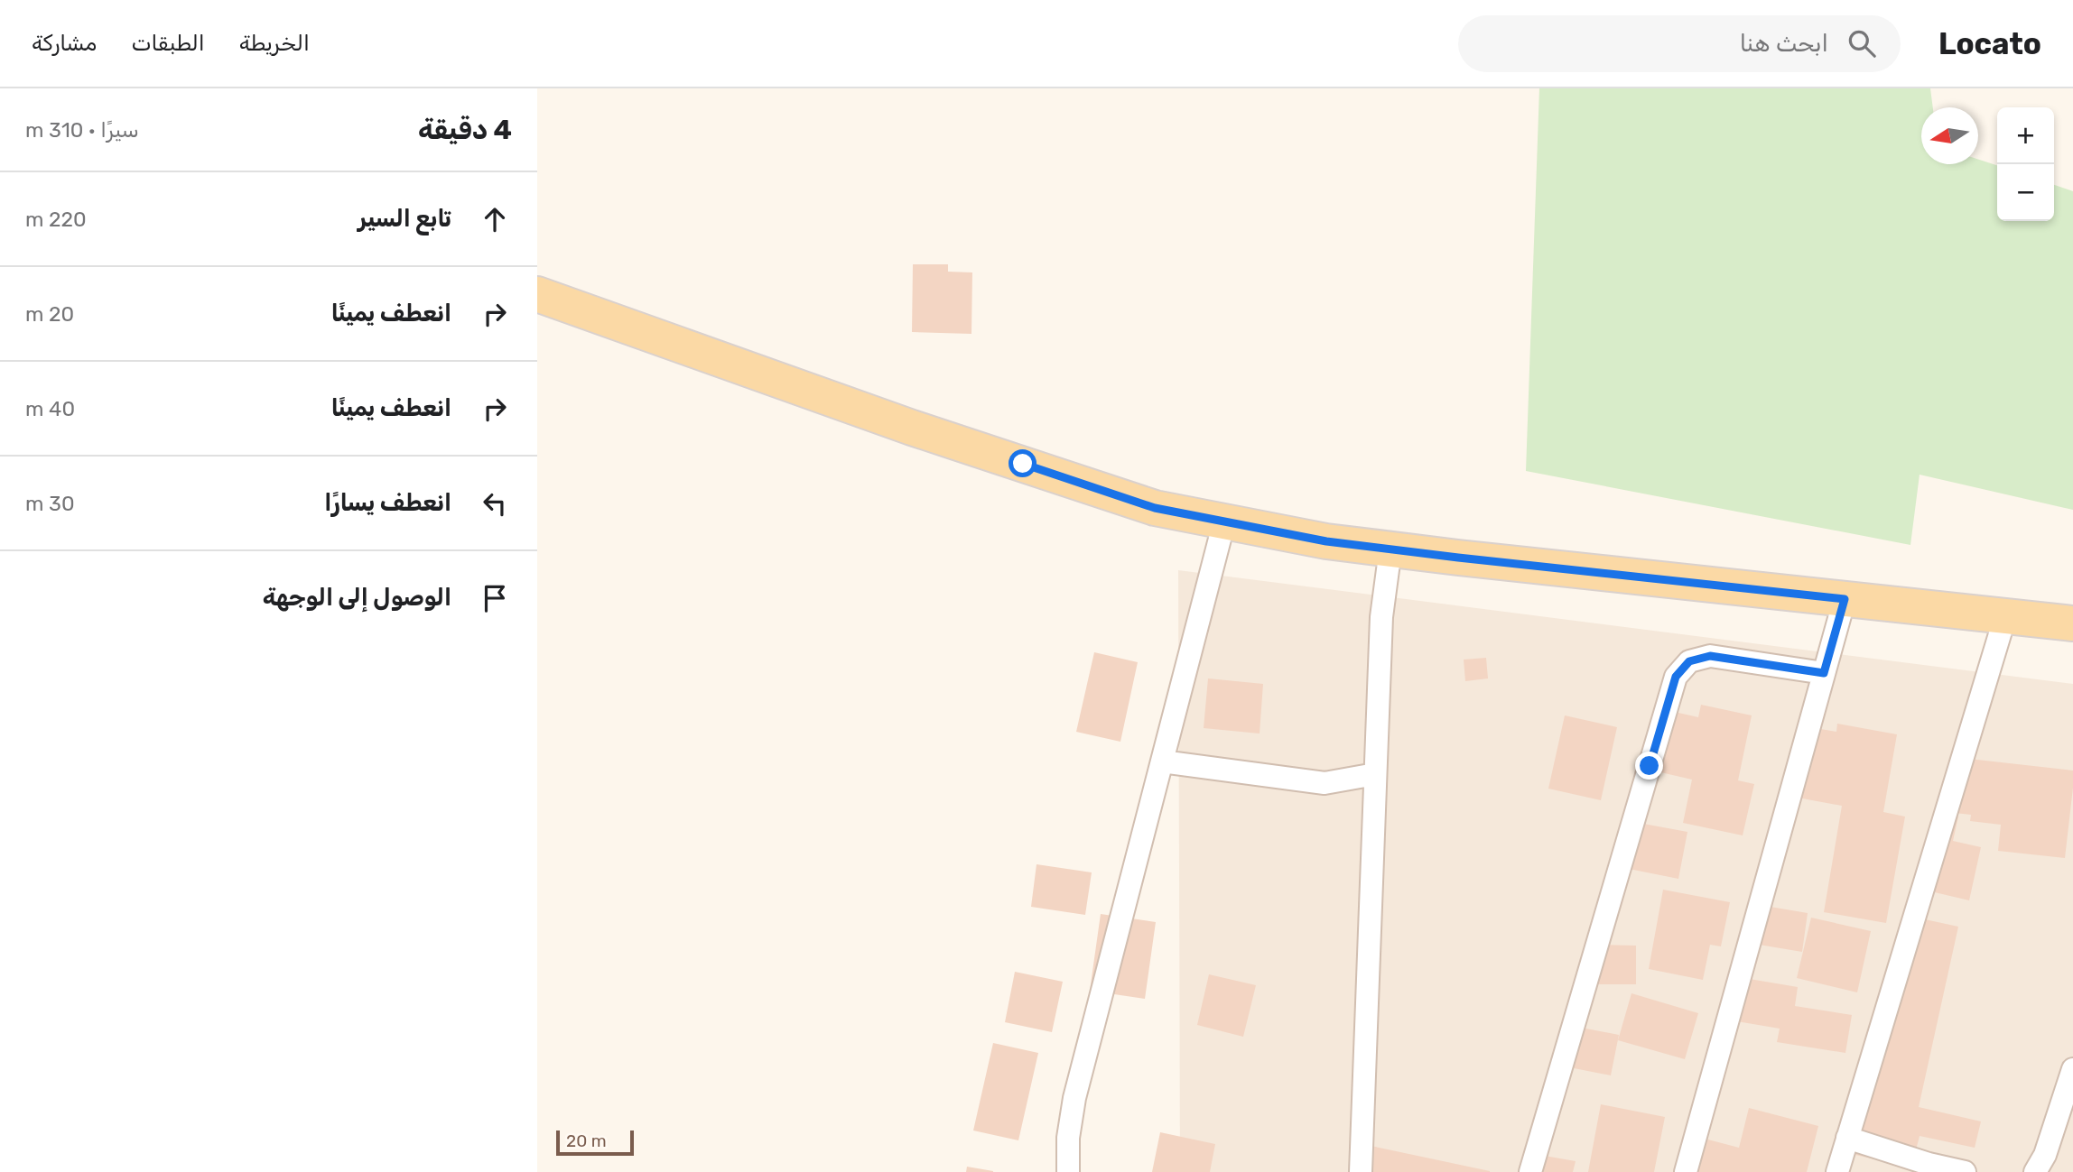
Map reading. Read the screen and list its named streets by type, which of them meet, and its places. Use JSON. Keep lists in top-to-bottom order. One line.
{"scale_bar":"20 m","north":"left","page":{"header":"Locato","search":"ابحث هنا","nav":["الخريطة","الطبقات","مشاركة"],"heading":["4 دقيقة","سيرًا · 310 m"],"map_buttons":["+","−"],"list":[["تابع السير","220 m"],["انعطف يمينًا","20 m"],["انعطف يمينًا","40 m"],["انعطف يسارًا","30 m"],"الوصول إلى الوجهة"],"scale":"20 m"}}
